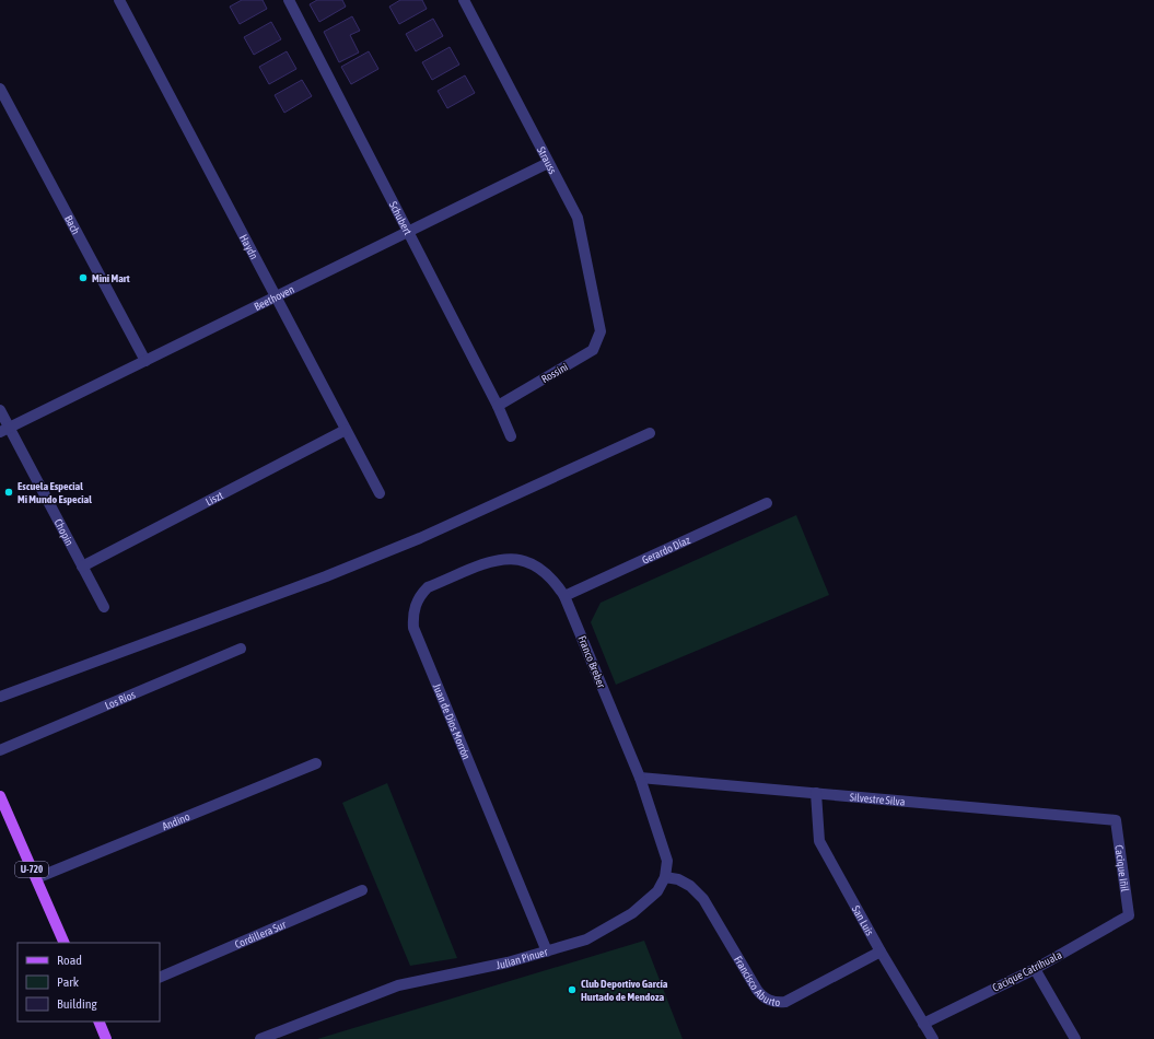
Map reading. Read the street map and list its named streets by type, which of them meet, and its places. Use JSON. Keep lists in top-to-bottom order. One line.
{"streets":{"main road":["U-720"],"street":["Strauss","Schubert","Bach","Haydn","Beethoven","Rossini","Liszt","Chopin","Gerardo Díaz","Franco Breber","Los Ríos","Juan de Dios Morrón","Silvestre Silva","Andino","Cacique Iñil","San Luis","Cordillera Sur","Julian Pinuer","Cacique Catrihuala","Francisco Aburto"]},"crossings":[["Strauss","Beethoven"],["Strauss","Rossini"],["Schubert","Beethoven"],["Schubert","Rossini"],["Bach","Beethoven"],["Haydn","Beethoven"],["Haydn","Liszt"],["Beethoven","Chopin"],["Liszt","Chopin"],["Gerardo Díaz","Franco Breber"],["Franco Breber","Juan de Dios Morrón"],["Franco Breber","Silvestre Silva"],["Franco Breber","Julian Pinuer"],["Juan de Dios Morrón","Julian Pinuer"],["Silvestre Silva","Cacique Iñil"],["Silvestre Silva","San Luis"],["Silvestre Silva","Julian Pinuer"],["Andino","U-720"],["Cacique Iñil","Cacique Catrihuala"],["San Luis","Cacique Catrihuala"],["San Luis","Francisco Aburto"],["Julian Pinuer","Francisco Aburto"]],"places":["Mini Mart","Escuela Especial Mi Mundo Especial","Club Deportivo García Hurtado de Mendoza"],"legend":["Road","Park","Building"]}
